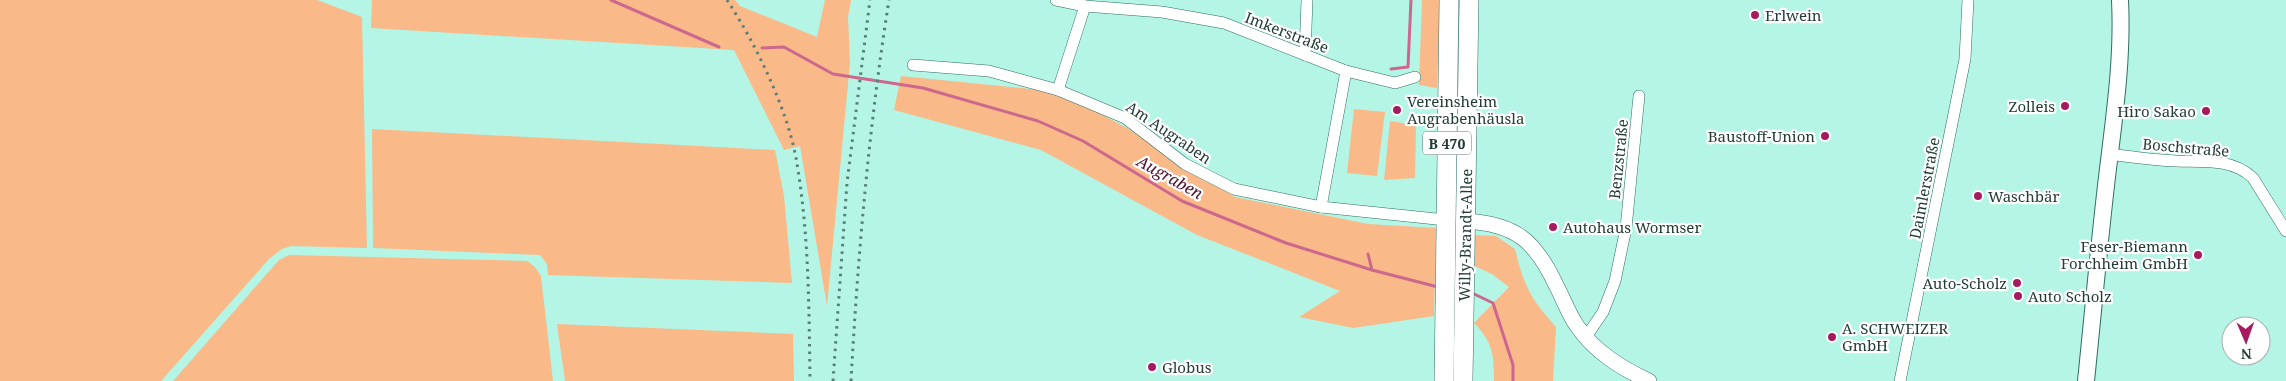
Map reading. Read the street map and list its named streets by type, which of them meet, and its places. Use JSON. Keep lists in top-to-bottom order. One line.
{"streets":{"main road":["B 470","Willy-Brandt-Allee"],"street":["Imkerstraße","Am Augraben","Boschstraße","Benzstraße","Daimlerstraße"]},"crossings":[["Am Augraben","Willy-Brandt-Allee"]],"water":["Augraben"],"places":["Erlwein","Zolleis","Vereinsheim Augrabenhäusla","Hiro Sakao","Baustoff-Union","Waschbär","Autohaus Wormser","Feser-Biemann Forchheim GmbH","Auto-Scholz","Auto Scholz","A. SCHWEIZER GmbH","Globus"],"north":"bottom"}
